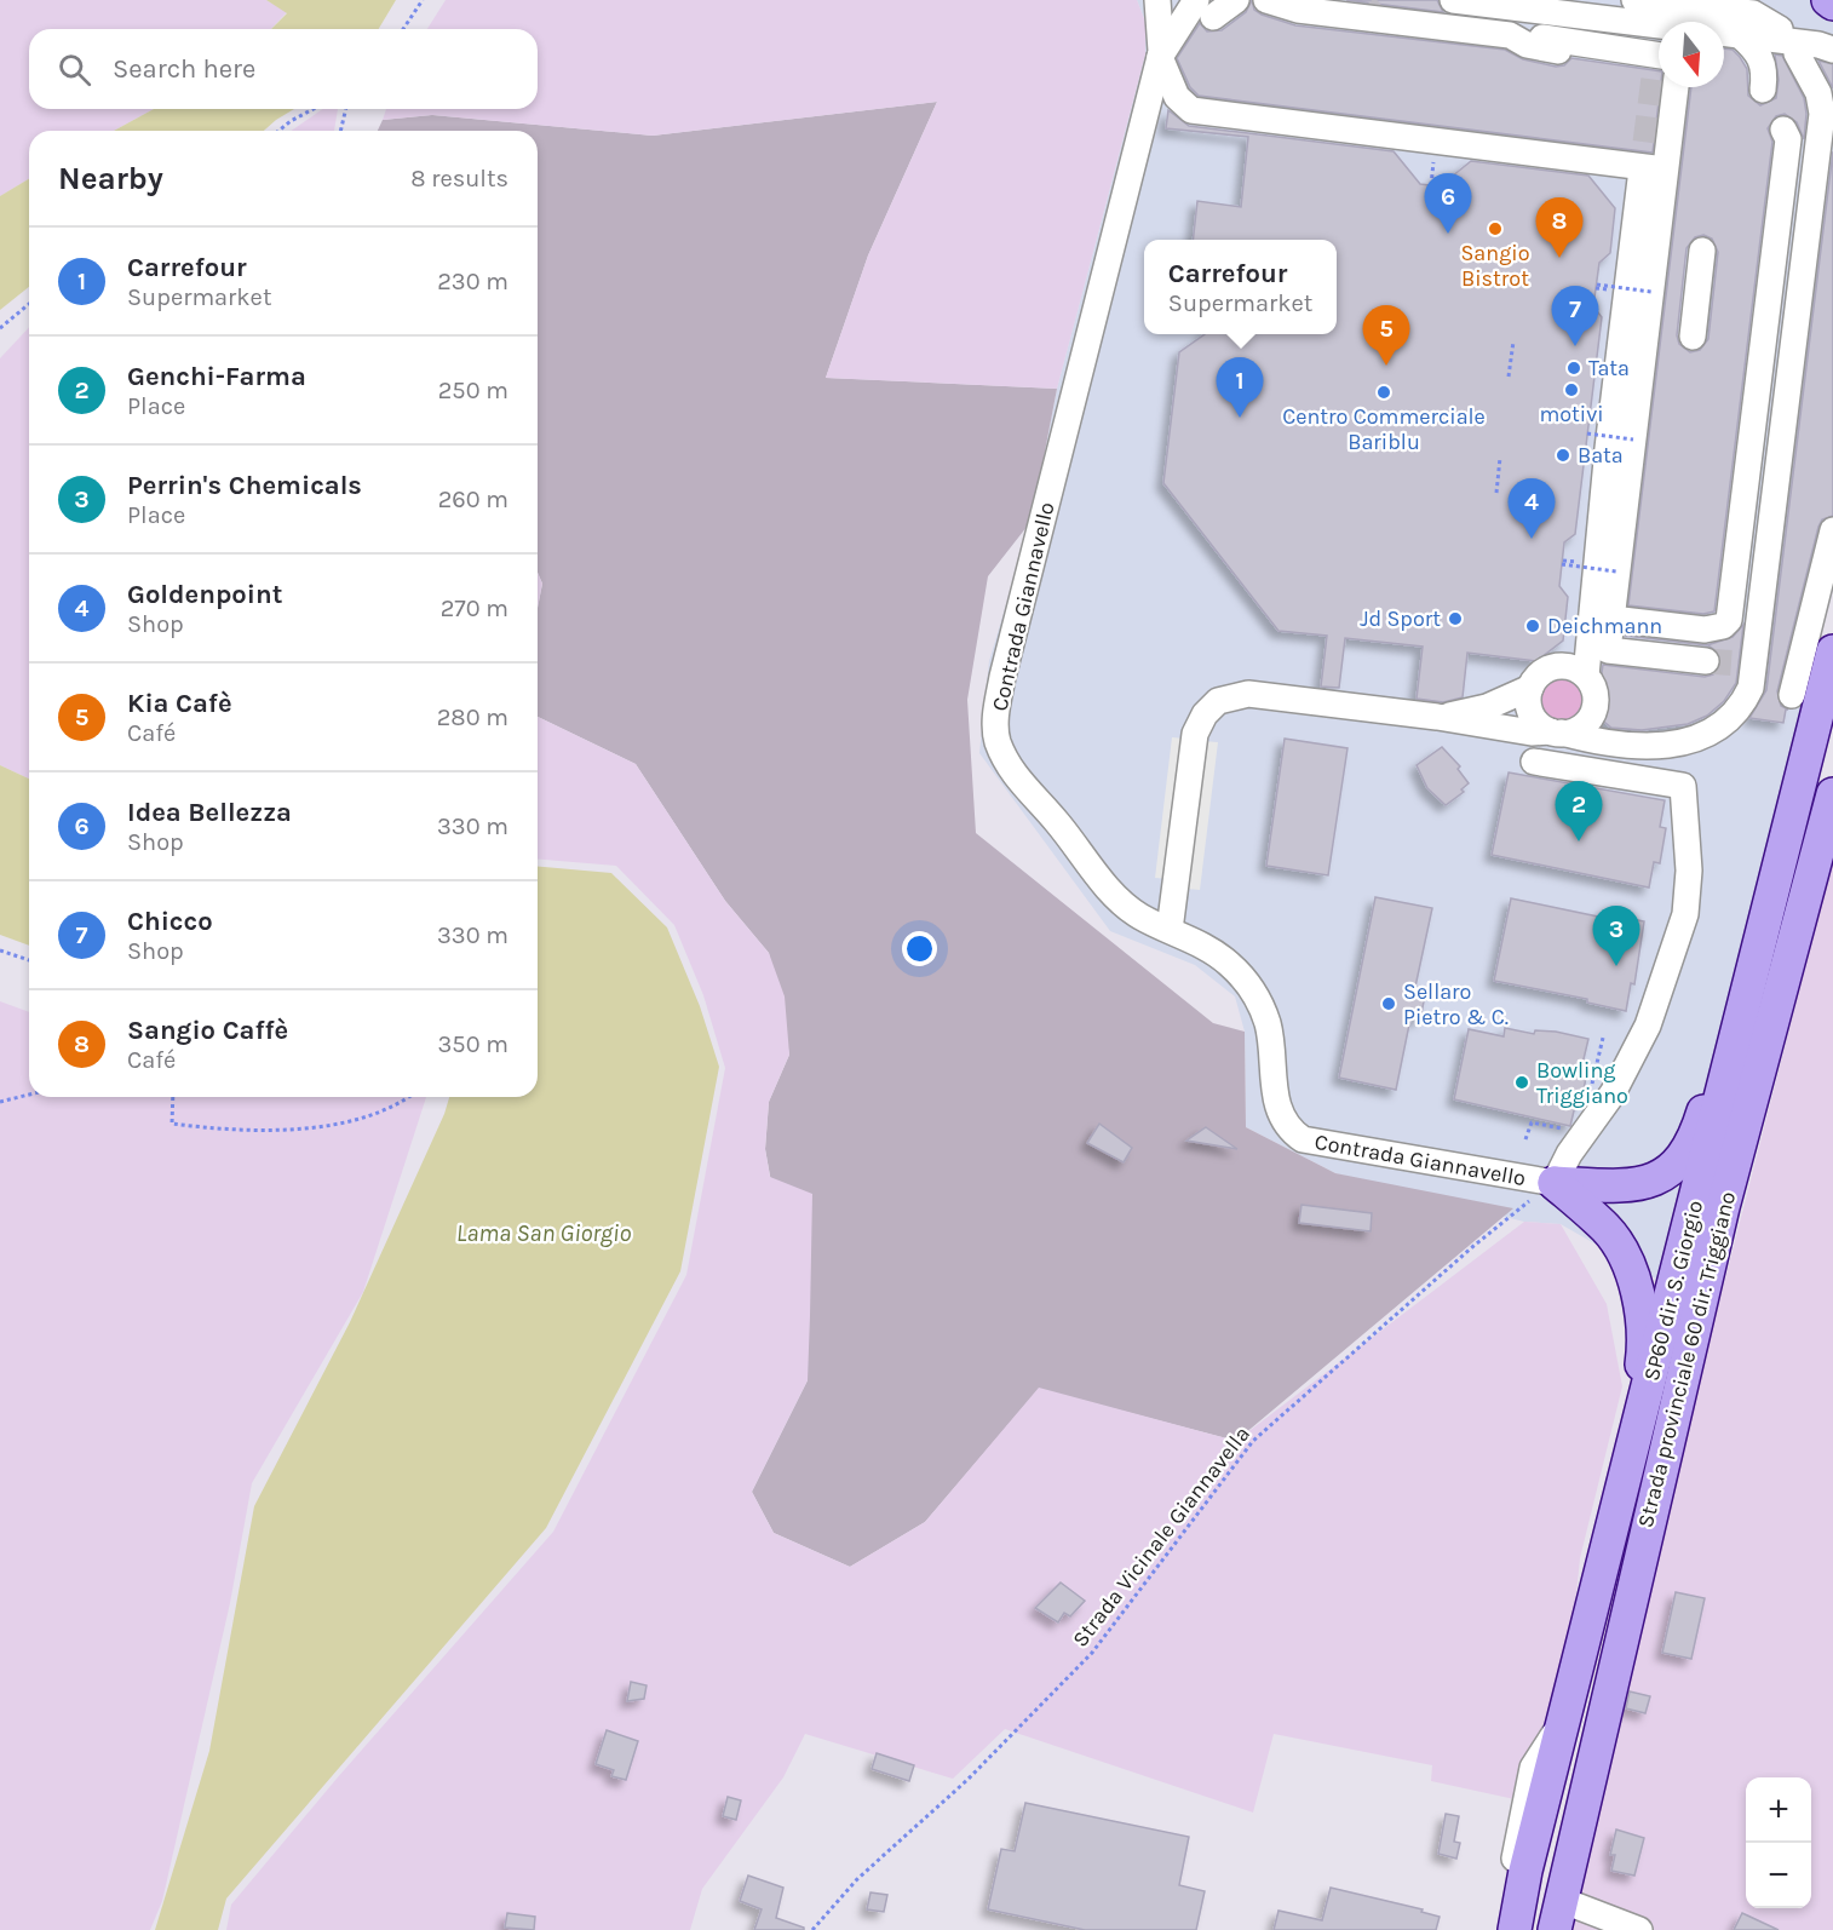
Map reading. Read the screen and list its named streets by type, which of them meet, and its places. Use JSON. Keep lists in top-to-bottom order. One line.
{"streets":{"main road":["SP60 dir. S. Giorgio","Strada provinciale 60 dir. Triggiano"],"street":["Contrada Giannavello"],"path":["Strada Vicinale Giannavella"]},"crossings":[["Contrada Giannavello","Strada Vicinale Giannavella"]],"water":["Lama San Giorgio"],"places":["Sangio Bistrot","Tata","motivi","Centro Commerciale Bariblu","Bata","Jd Sport","Deichmann","Sellaro Pietro & C.","Bowling Triggiano"],"north":"bottom","page":{"search":"Search here","heading":["Nearby","8 results"],"pins":["6","8","7","5","1","4","2","3"],"list":[{"mark":"1","name":"Carrefour","note":"Supermarket","value":"230 m"},{"mark":"2","name":"Genchi-Farma","note":"Place","value":"250 m"},{"mark":"3","name":"Perrin's Chemicals","note":"Place","value":"260 m"},{"mark":"4","name":"Goldenpoint","note":"Shop","value":"270 m"},{"mark":"5","name":"Kia Cafè","note":"Café","value":"280 m"},{"mark":"6","name":"Idea Bellezza","note":"Shop","value":"330 m"},{"mark":"7","name":"Chicco","note":"Shop","value":"330 m"},{"mark":"8","name":"Sangio Caffè","note":"Café","value":"350 m"}],"popup":["Carrefour","Supermarket"],"map_buttons":["+","−"]}}
